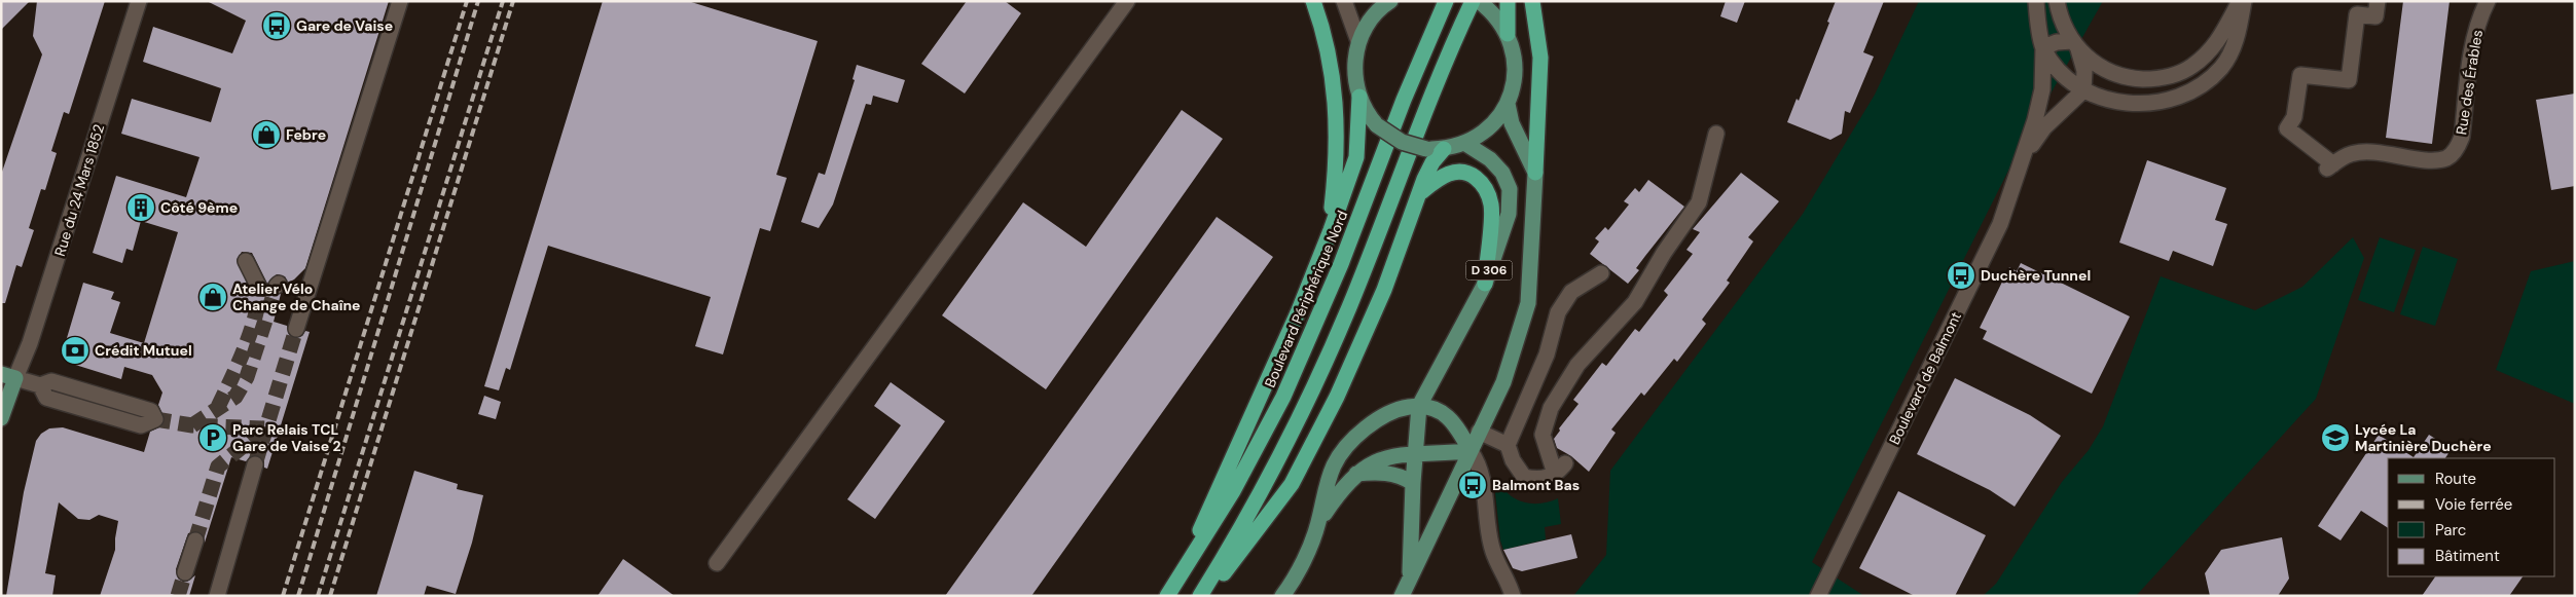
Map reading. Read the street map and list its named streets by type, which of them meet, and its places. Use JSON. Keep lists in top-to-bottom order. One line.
{"streets":{"highway":["Boulevard Périphérique Nord"],"main road":["D 306"],"street":["Rue des Érables","Rue du 24 Mars 1852","Boulevard de Balmont"]},"places":{"bus stop":["Gare de Vaise","Duchère Tunnel","Balmont Bas"],"shop":["Febre","Atelier Vélo Change de Chaîne"],"building":["Côté 9ème"],"bank":["Crédit Mutuel"],"parking":["Parc Relais TCL Gare de Vaise 2"],"school or university":["Lycée La Martinière Duchère"]},"legend":["Route","Voie ferrée","Parc","Bâtiment"]}
